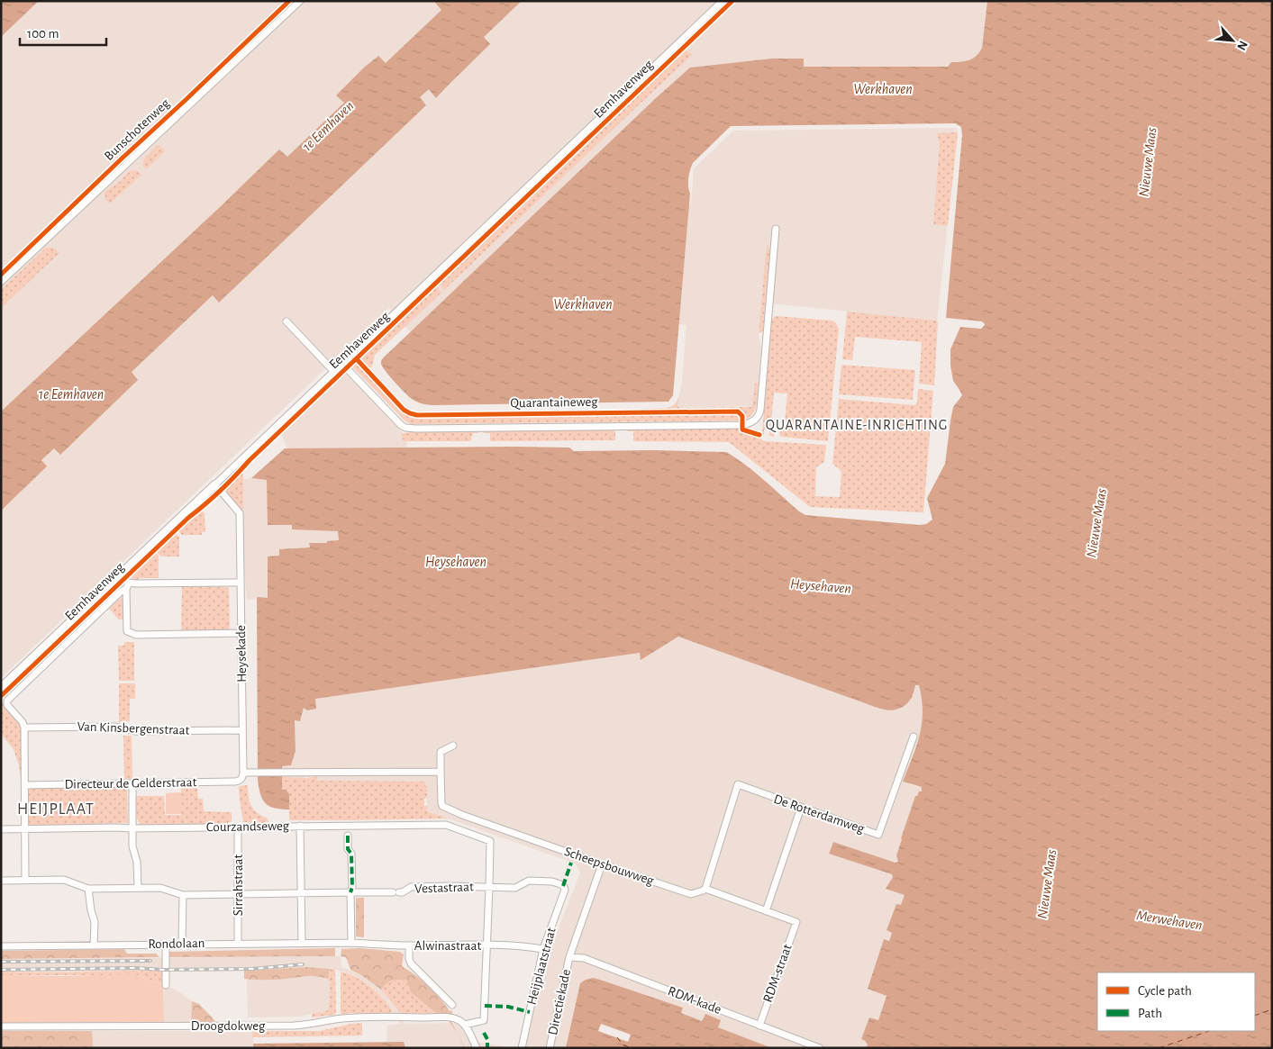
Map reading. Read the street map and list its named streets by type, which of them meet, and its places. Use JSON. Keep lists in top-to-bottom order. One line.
{"streets":{"street":["Eemhavenweg","Bunschotenweg","Quarantaineweg","Heysekade","Van Kinsbergenstraat","Directeur de Gelderstraat","De Rotterdamweg","Courzandseweg","Scheepsbouwweg","Sirrahstraat","Vestastraat","Rondolaan","Alwinastraat","Heijplaatstraat","RDM-straat","RDM-kade","Directiekade","Droogdokweg"]},"crossings":[["Eemhavenweg","Quarantaineweg"],["Eemhavenweg","Heysekade"],["Heysekade","Van Kinsbergenstraat"],["Heysekade","Directeur de Gelderstraat"],["De Rotterdamweg","Scheepsbouwweg"],["Courzandseweg","Sirrahstraat"],["Courzandseweg","Vestastraat"],["Scheepsbouwweg","Directiekade"],["Sirrahstraat","Vestastraat"],["Sirrahstraat","Rondolaan"],["Vestastraat","Heijplaatstraat"],["Rondolaan","Alwinastraat"],["Alwinastraat","Heijplaatstraat"],["RDM-straat","RDM-kade"],["RDM-kade","Directiekade"]],"districts":["QUARANTAINE-INRICHTING","HEIJPLAAT"],"water":["Werkhaven","1e Eemhaven","Nieuwe Maas","Heysehaven","Merwehaven"],"legend":["Cycle path","Path"],"scale_bar":"100 m","north":"bottom right"}
